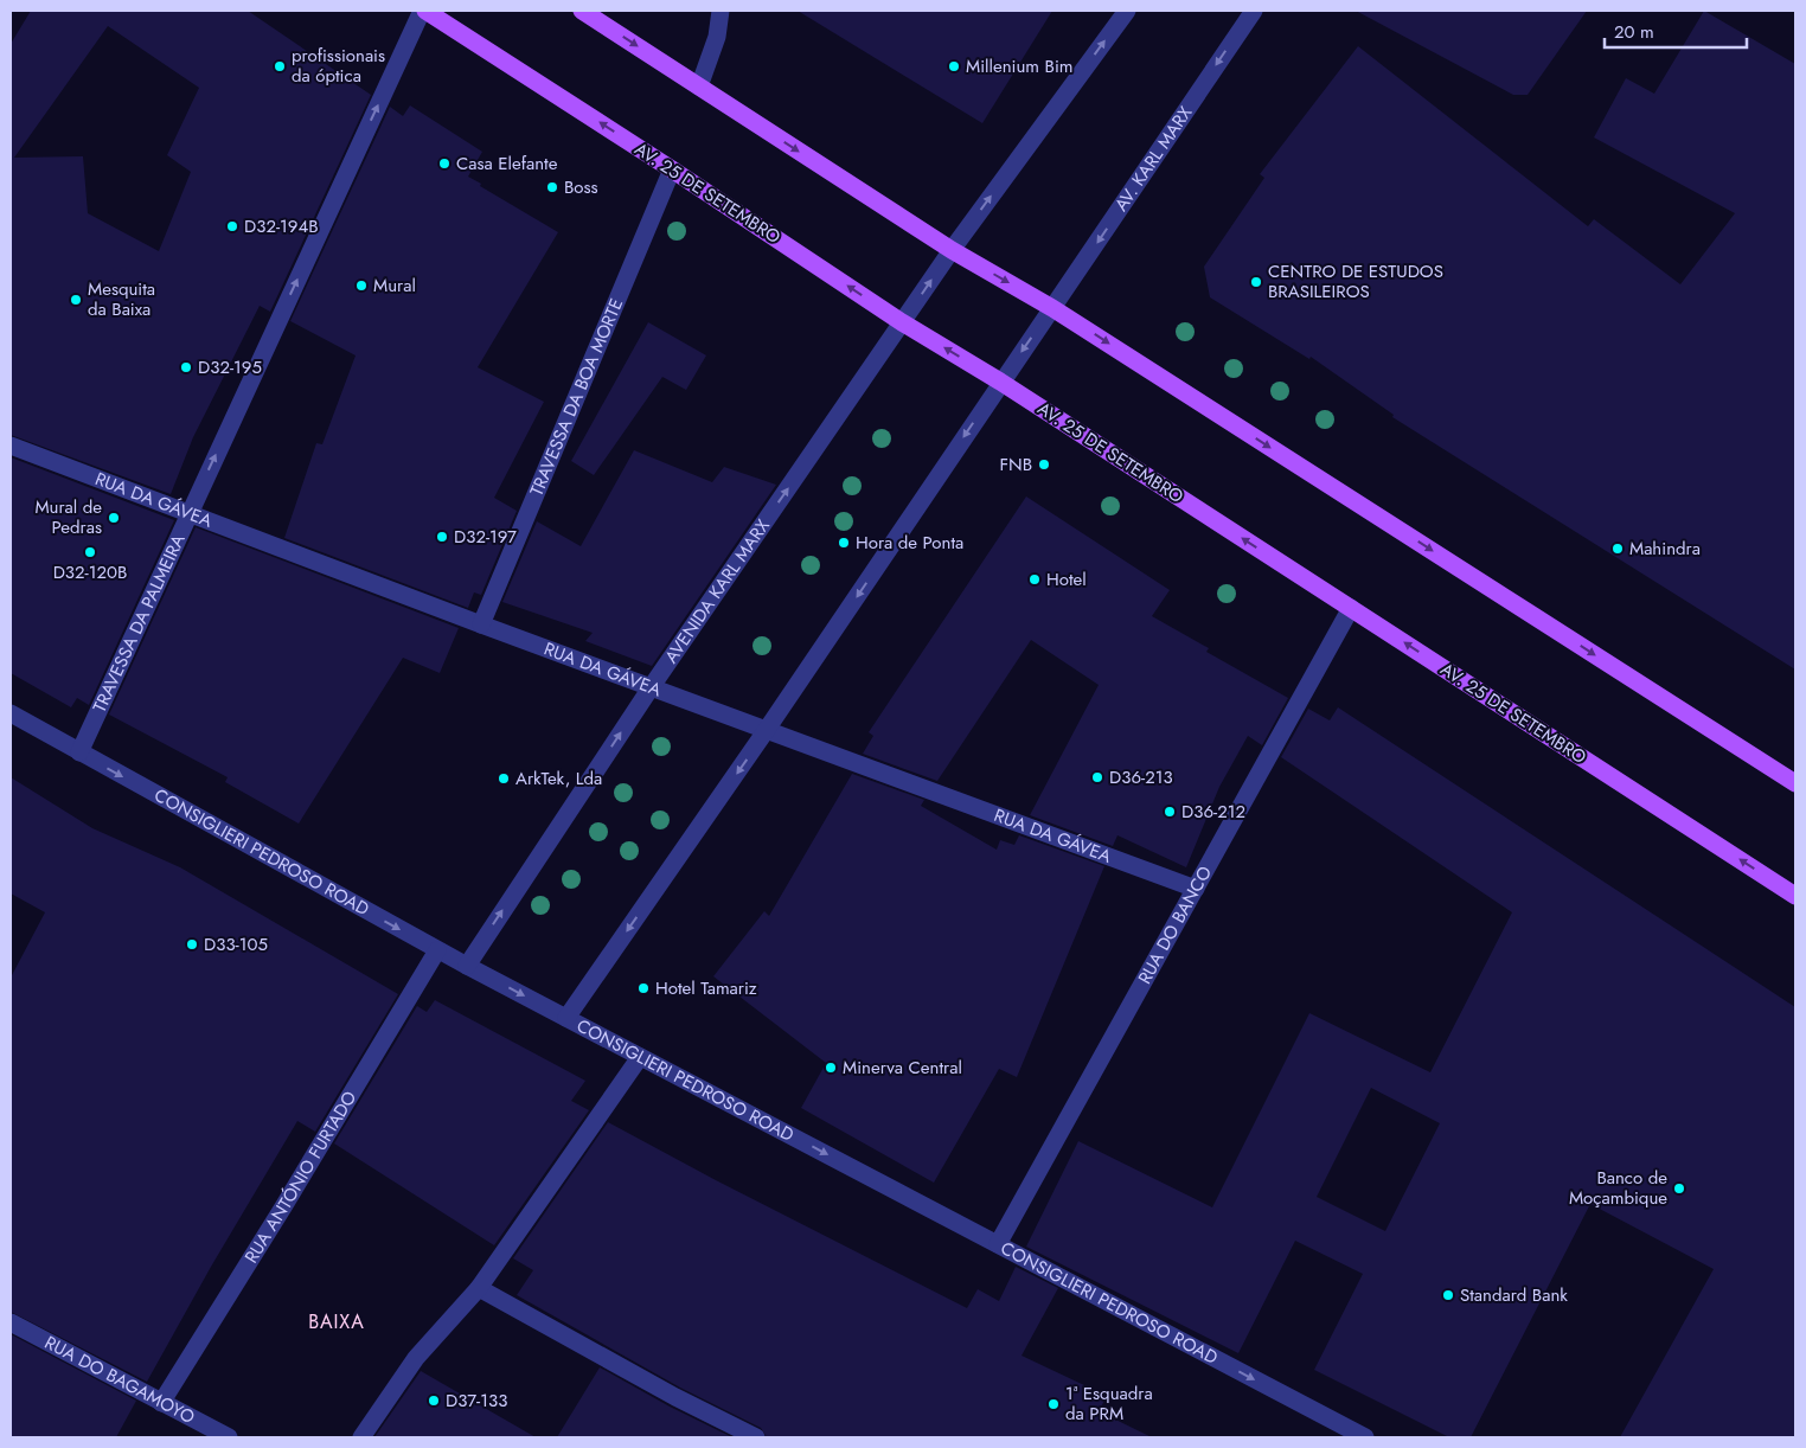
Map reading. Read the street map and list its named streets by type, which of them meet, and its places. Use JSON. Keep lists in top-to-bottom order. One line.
{"streets":{"main road":["AV. 25 DE SETEMBRO"],"street":["AV. KARL MARX","TRAVESSA DA BOA MORTE","RUA DA GÁVEA","AVENIDA KARL MARX","TRAVESSA DA PALMEIRA","CONSIGLIERI PEDROSO ROAD","RUA DO BANCO","RUA ANTÓNIO FURTADO","RUA DO BAGAMOYO"]},"crossings":[["AV. 25 DE SETEMBRO","TRAVESSA DA BOA MORTE"],["AV. 25 DE SETEMBRO","AVENIDA KARL MARX"],["AV. 25 DE SETEMBRO","TRAVESSA DA PALMEIRA"],["AV. 25 DE SETEMBRO","RUA DO BANCO"],["TRAVESSA DA BOA MORTE","RUA DA GÁVEA"],["RUA DA GÁVEA","AVENIDA KARL MARX"],["RUA DA GÁVEA","TRAVESSA DA PALMEIRA"],["RUA DA GÁVEA","RUA DO BANCO"],["AVENIDA KARL MARX","CONSIGLIERI PEDROSO ROAD"],["TRAVESSA DA PALMEIRA","CONSIGLIERI PEDROSO ROAD"],["CONSIGLIERI PEDROSO ROAD","RUA DO BANCO"],["CONSIGLIERI PEDROSO ROAD","RUA ANTÓNIO FURTADO"],["RUA ANTÓNIO FURTADO","RUA DO BAGAMOYO"]],"one_way":["TRAVESSA DA PALMEIRA","CONSIGLIERI PEDROSO ROAD"],"districts":["BAIXA"],"places":["profissionais da óptica","Millenium Bim","Casa Elefante","Boss","D32-194B","CENTRO DE ESTUDOS BRASILEIROS","Mural","Mesquita da Baixa","D32-195","FNB","Mural de Pedras","D32-197","Hora de Ponta","Mahindra","D32-120B","Hotel","D36-213","ArkTek, Lda","D36-212","D33-105","Hotel Tamariz","Minerva Central","Banco de Moçambique","Standard Bank","D37-133","1ª Esquadra da PRM"],"scale_bar":"20 m"}
